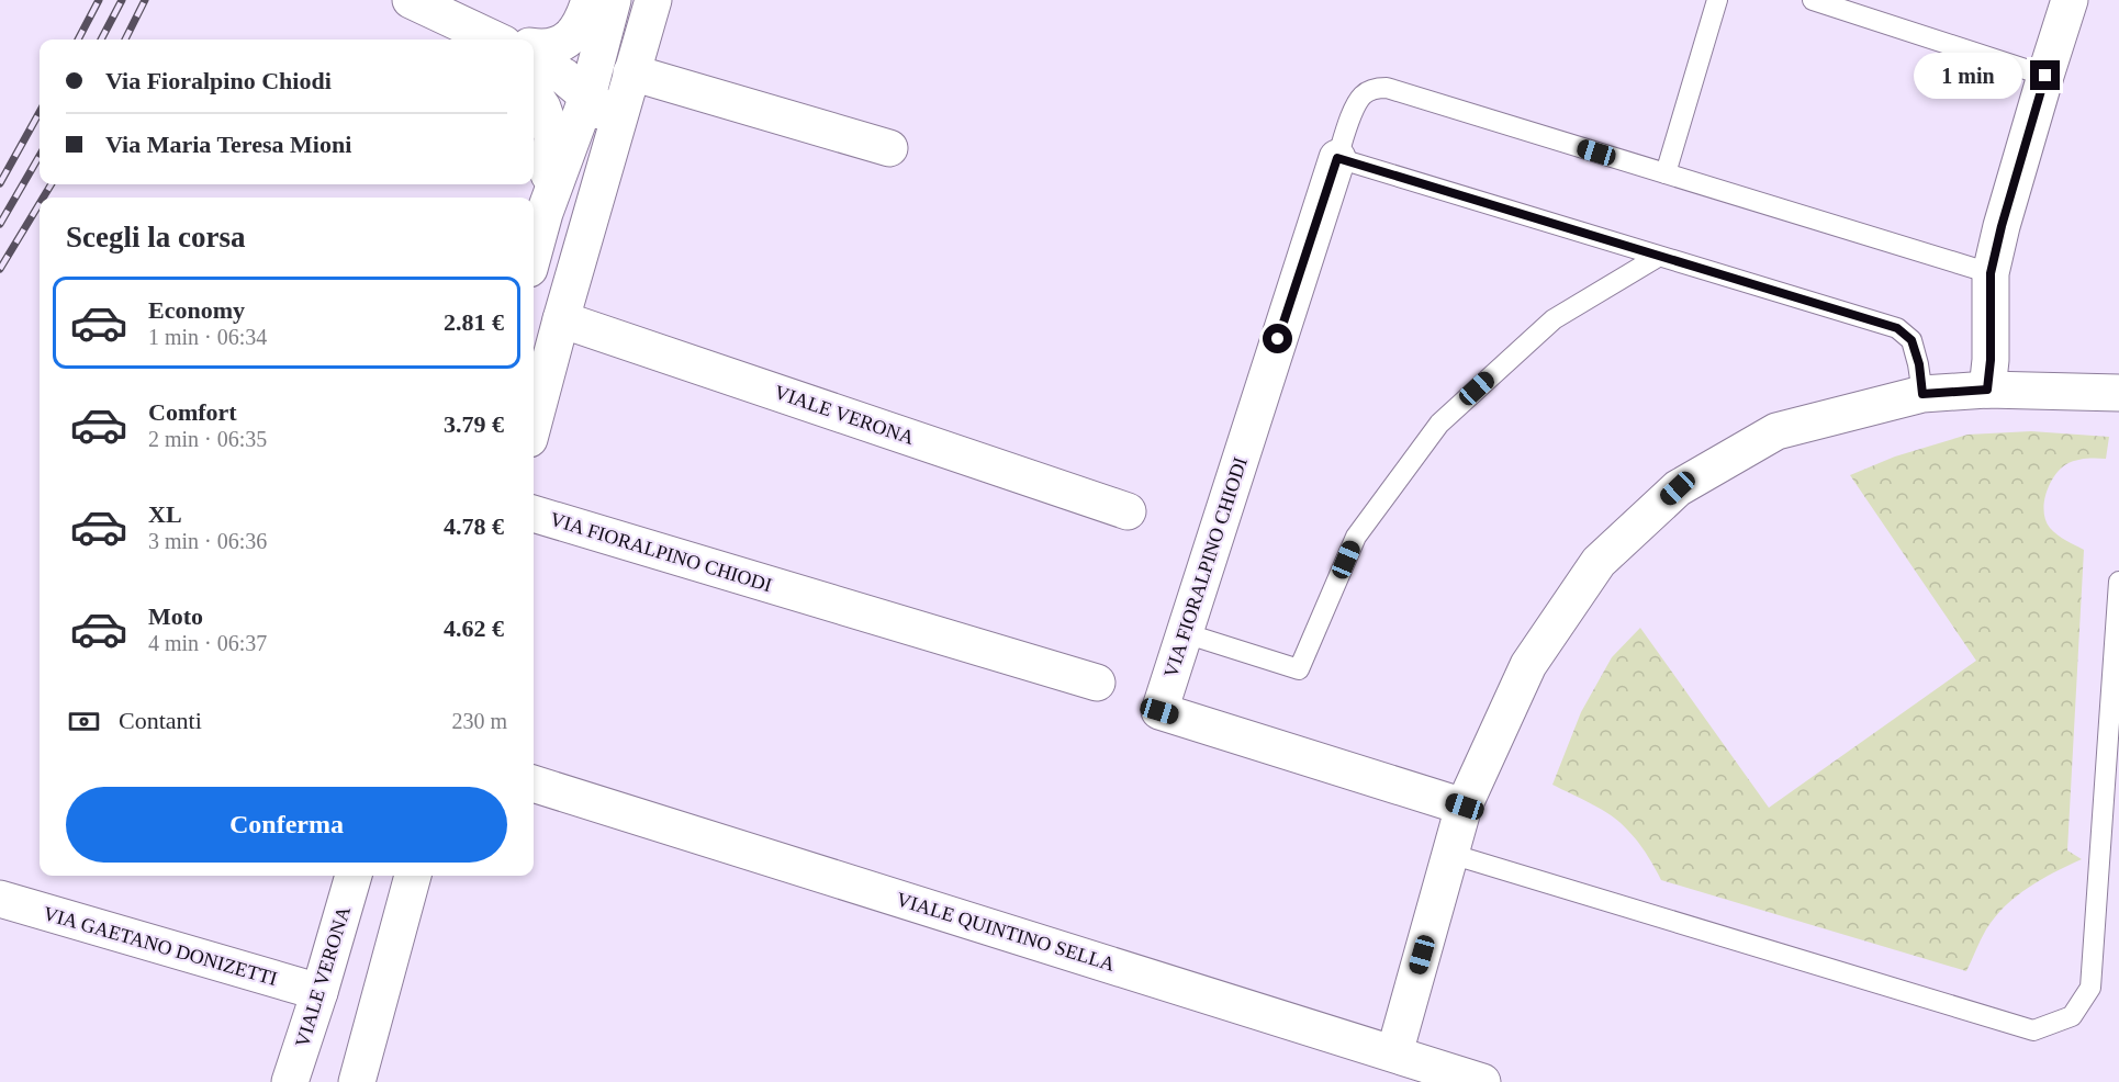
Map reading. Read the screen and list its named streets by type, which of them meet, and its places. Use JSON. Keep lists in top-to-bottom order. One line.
{"streets":{"street":["VIALE VERONA","VIA FIORALPINO CHIODI","VIALE QUINTINO SELLA","VIA GAETANO DONIZETTI"]},"crossings":[["VIALE VERONA","VIA GAETANO DONIZETTI"]],"page":{"banner":["Via Fioralpino Chiodi","Via Maria Teresa Mioni"],"bubble":"1 min","heading":"Scegli la corsa","list":[{"name":"Economy","note":"1 min · 06:34","value":"2.81 €"},{"name":"Comfort","note":"2 min · 06:35","value":"3.79 €"},{"name":"XL","note":"3 min · 06:36","value":"4.78 €"},{"name":"Moto","note":"4 min · 06:37","value":"4.62 €"}],"pay":["Contanti","230 m"],"buttons":"Conferma"}}
